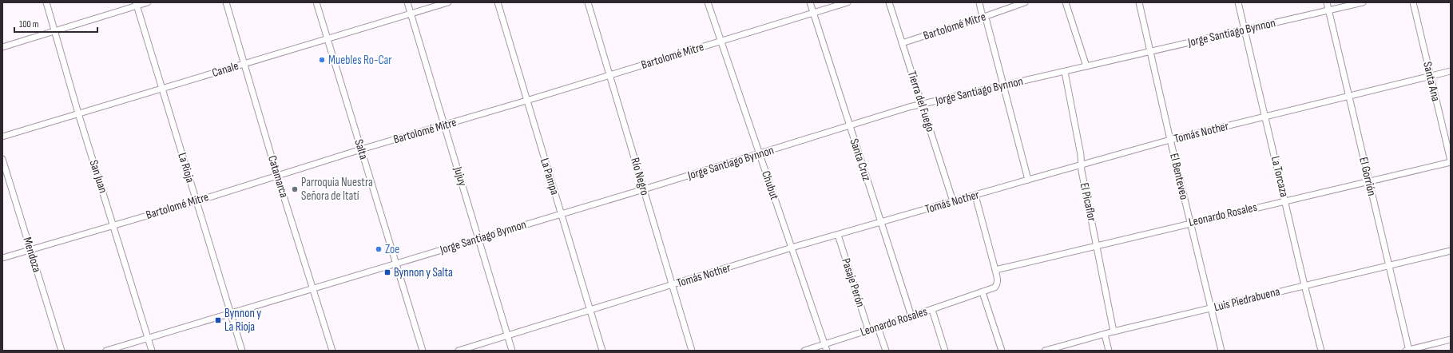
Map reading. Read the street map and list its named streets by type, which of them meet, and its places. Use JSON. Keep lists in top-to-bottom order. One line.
{"streets":{"street":["Bartolomé Mitre","Jorge Santiago Bynnon","Canale","Santa Ana","Tierra del Fuego","Tomás Nother","Salta","Santa Cruz","La Rioja","San Juan","Catamarca","Jujuy","La Pampa","Río Negro","El Benteveo","La Torcaza","El Gorrión","Chubut","El Picaflor","Leonardo Rosales","Mendoza","Pasaje Perón","Luis Piedrabuena"]},"crossings":[["Bartolomé Mitre","Tierra del Fuego"],["Bartolomé Mitre","Salta"],["Bartolomé Mitre","Santa Cruz"],["Bartolomé Mitre","La Rioja"],["Bartolomé Mitre","San Juan"],["Bartolomé Mitre","Catamarca"],["Bartolomé Mitre","Jujuy"],["Bartolomé Mitre","La Pampa"],["Bartolomé Mitre","Río Negro"],["Bartolomé Mitre","Chubut"],["Bartolomé Mitre","Mendoza"],["Jorge Santiago Bynnon","Tierra del Fuego"],["Jorge Santiago Bynnon","Salta"],["Jorge Santiago Bynnon","Santa Cruz"],["Jorge Santiago Bynnon","La Rioja"],["Jorge Santiago Bynnon","San Juan"],["Jorge Santiago Bynnon","Catamarca"],["Jorge Santiago Bynnon","Jujuy"],["Jorge Santiago Bynnon","La Pampa"],["Jorge Santiago Bynnon","Río Negro"],["Jorge Santiago Bynnon","El Benteveo"],["Jorge Santiago Bynnon","La Torcaza"],["Jorge Santiago Bynnon","El Gorrión"],["Jorge Santiago Bynnon","Chubut"],["Jorge Santiago Bynnon","El Picaflor"],["Canale","Salta"],["Canale","La Rioja"],["Canale","San Juan"],["Canale","Catamarca"],["Canale","Jujuy"],["Santa Ana","Tomás Nother"],["Santa Ana","Leonardo Rosales"],["Tierra del Fuego","Tomás Nother"],["Tomás Nother","Santa Cruz"],["Tomás Nother","Jujuy"],["Tomás Nother","La Pampa"],["Tomás Nother","Río Negro"],["Tomás Nother","El Benteveo"],["Tomás Nother","La Torcaza"],["Tomás Nother","El Gorrión"],["Tomás Nother","Chubut"],["Tomás Nother","El Picaflor"],["Tomás Nother","Pasaje Perón"],["Santa Cruz","Leonardo Rosales"],["El Benteveo","Leonardo Rosales"],["El Benteveo","Luis Piedrabuena"],["La Torcaza","Leonardo Rosales"],["La Torcaza","Luis Piedrabuena"],["El Gorrión","Leonardo Rosales"],["El Gorrión","Luis Piedrabuena"],["Chubut","Leonardo Rosales"],["El Picaflor","Leonardo Rosales"],["El Picaflor","Luis Piedrabuena"],["Leonardo Rosales","Pasaje Perón"]],"places":{"other":["Muebles Ro-Car","Parroquia Nuestra Señora de Itatí","Zoe"],"transit":["Bynnon y Salta","Bynnon y La Rioja"]},"scale_bar":"100 m"}
